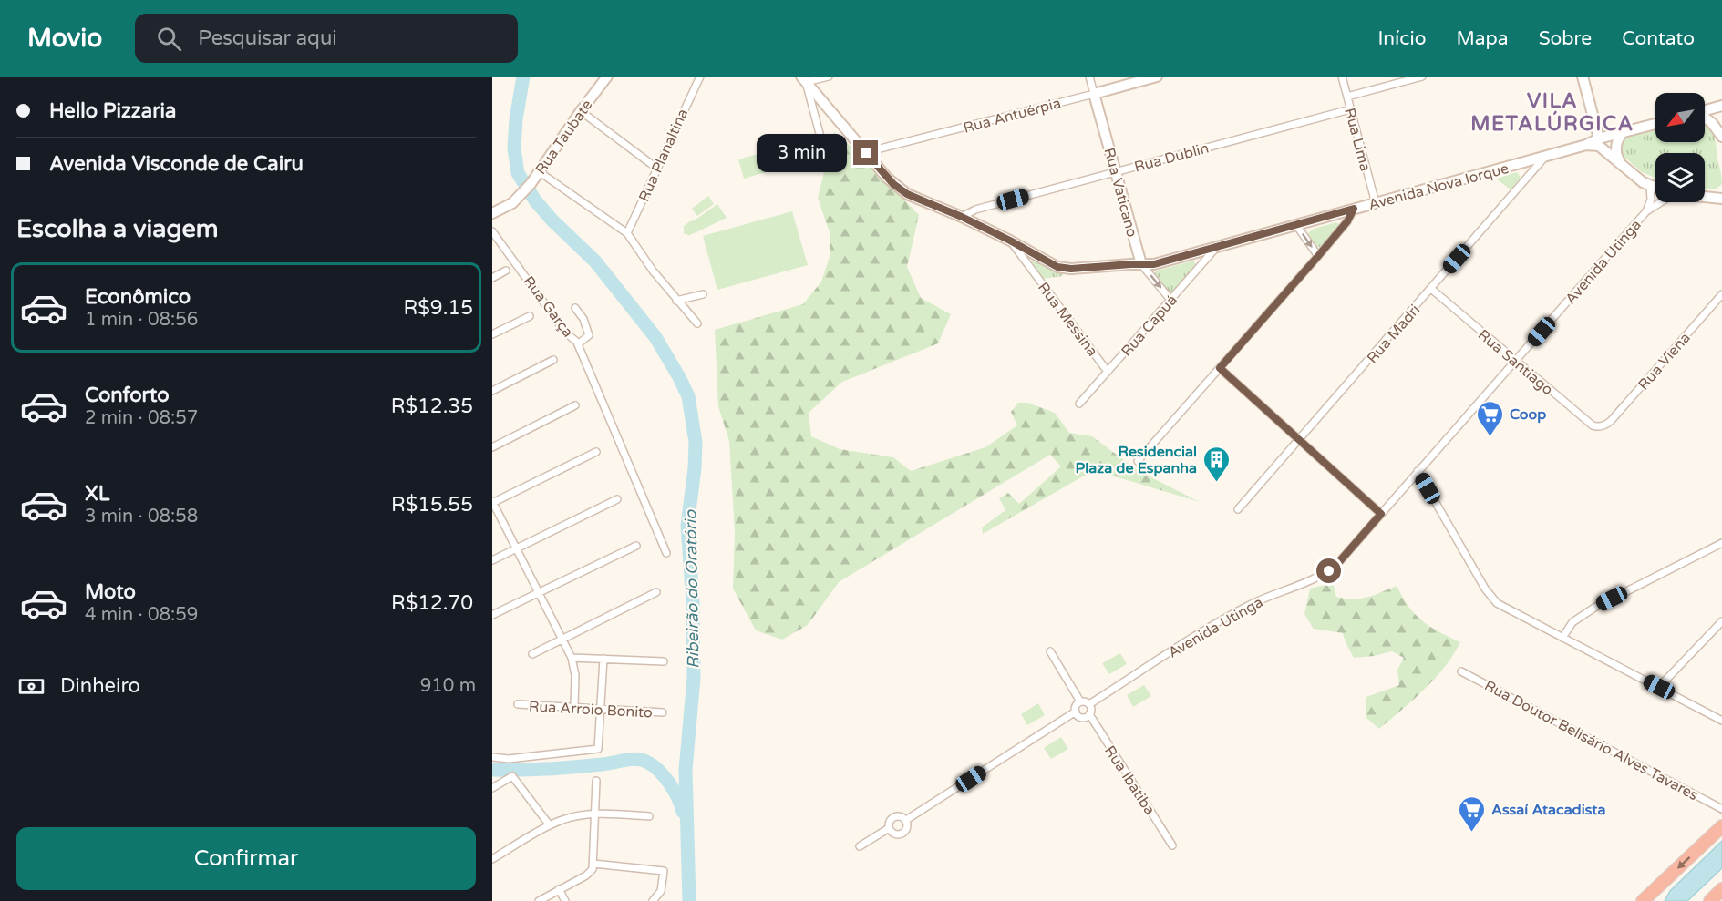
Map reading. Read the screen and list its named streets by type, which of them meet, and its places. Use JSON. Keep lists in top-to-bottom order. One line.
{"streets":{"main road":["Rua Antuérpia","Rua Taubaté","Avenida Nova Iorque","Rua Vaticano"],"street":["Rua Lima","Rua Planaltina","Rua Dublin","Avenida Utinga","Rua Garça","Rua Messina","Rua Capuá","Rua Madri","Rua Viena","Rua Santiago","Rua Arroio Bonito","Rua Doutor Belisário Alves Tavares","Rua Ibatiba"]},"crossings":[["Rua Antuérpia","Rua Vaticano"],["Rua Lima","Rua Dublin"],["Rua Lima","Avenida Nova Iorque"],["Rua Dublin","Rua Vaticano"],["Avenida Nova Iorque","Rua Vaticano"],["Avenida Nova Iorque","Rua Messina"],["Avenida Nova Iorque","Rua Capuá"],["Avenida Nova Iorque","Rua Madri"],["Rua Vaticano","Rua Capuá"],["Avenida Utinga","Rua Santiago"],["Avenida Utinga","Rua Ibatiba"],["Rua Messina","Rua Capuá"],["Rua Madri","Rua Santiago"],["Rua Viena","Rua Santiago"]],"districts":["VILA METALÚRGICA"],"water":["Ribeirão do Oratório"],"places":{"supermarket":["Coop","Assaí Atacadista"],"building":["Residencial Plaza de Espanha"]},"north":"bottom left","page":{"header":"Movio","search":"Pesquisar aqui","nav":["Início","Mapa","Sobre","Contato"],"banner":["Hello Pizzaria","Avenida Visconde de Cairu"],"bubble":"3 min","heading":"Escolha a viagem","list":[{"name":"Econômico","note":"1 min · 08:56","value":"R$9.15"},{"name":"Conforto","note":"2 min · 08:57","value":"R$12.35"},{"name":"XL","note":"3 min · 08:58","value":"R$15.55"},{"name":"Moto","note":"4 min · 08:59","value":"R$12.70"}],"pay":["Dinheiro","910 m"],"buttons":"Confirmar"}}
